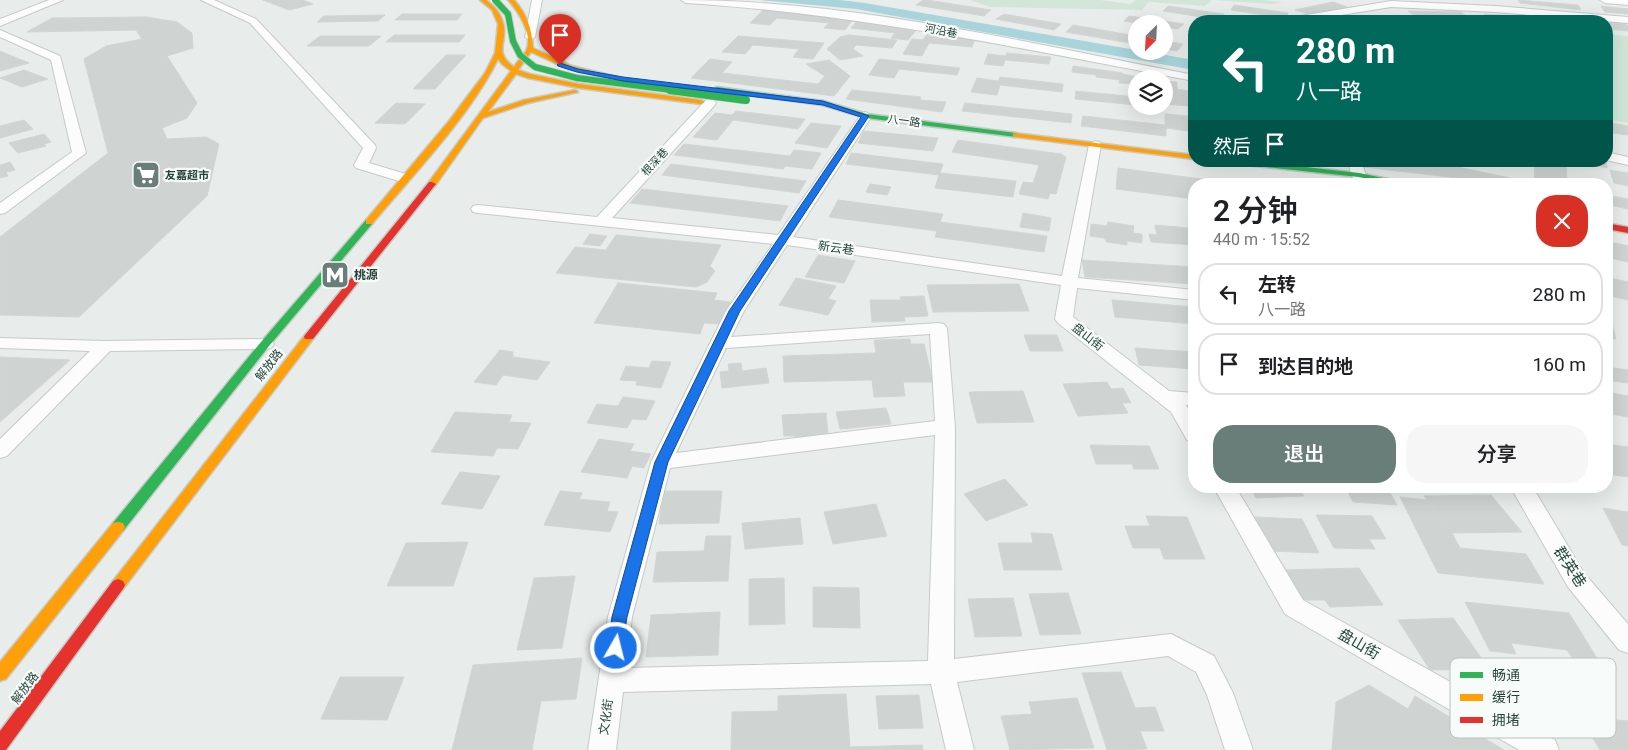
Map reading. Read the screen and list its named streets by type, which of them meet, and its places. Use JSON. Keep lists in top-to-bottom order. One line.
{"streets":{"main road":["八一路","解放路"],"street":["河沿巷","根深巷","新云巷","盘山街","群英巷","文化街"]},"crossings":[["八一路","盘山街"],["八一路","解放路"],["八一路","文化街"],["根深巷","新云巷"],["新云巷","盘山街"],["新云巷","文化街"]],"places":{"supermarket":["友嘉超市"],"metro station":["桃源"]},"legend":["畅通","缓行","拥堵"],"north":"bottom left","page":{"turn":["280 m","八一路"],"then":"然后","heading":["2 分钟","440 m · 15:52"],"list":[{"name":"左转","note":"八一路","value":"280 m"},{"name":"到达目的地","value":"160 m"}],"buttons":["退出","分享"]}}
